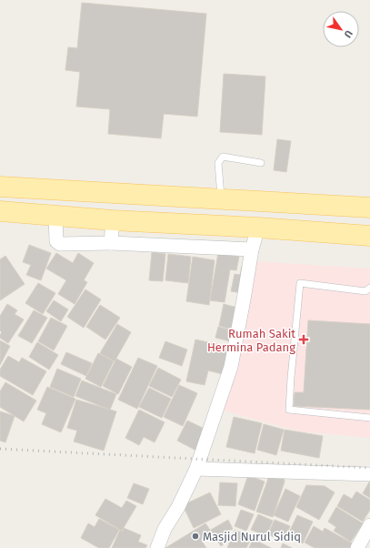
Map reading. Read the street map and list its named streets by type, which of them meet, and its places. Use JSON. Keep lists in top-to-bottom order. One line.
{"places":{"health":["Rumah Sakit Hermina Padang"],"other":["Masjid Nurul Sidiq"]},"north":"bottom right"}
